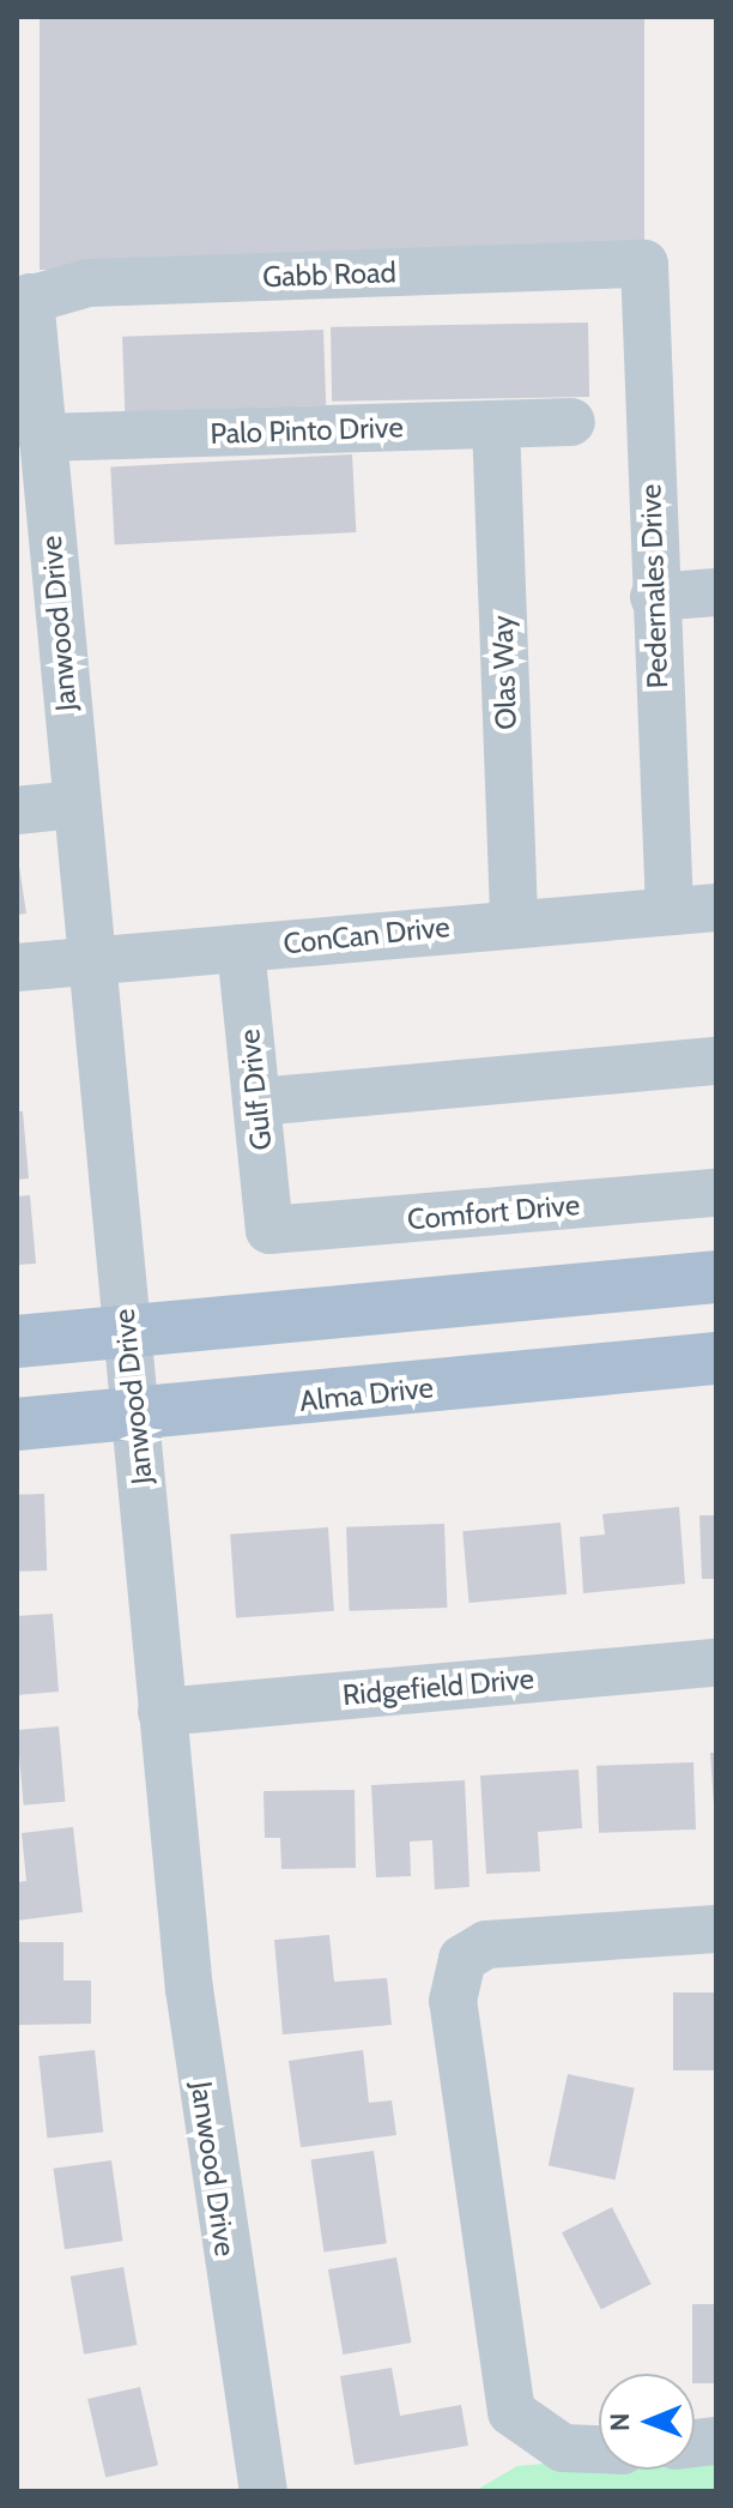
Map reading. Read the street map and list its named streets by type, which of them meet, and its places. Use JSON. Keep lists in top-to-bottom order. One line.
{"streets":{"main road":["Alma Drive"],"street":["Gabb Road","Palo Pinto Drive","Pedernales Drive","Janwood Drive","Olas Way","ConCan Drive","Gulf Drive","Comfort Drive","Ridgefield Drive"]},"crossings":[["Gabb Road","Pedernales Drive"],["Gabb Road","Janwood Drive"],["Palo Pinto Drive","Janwood Drive"],["Palo Pinto Drive","Olas Way"],["Pedernales Drive","ConCan Drive"],["Janwood Drive","ConCan Drive"],["Janwood Drive","Alma Drive"],["Janwood Drive","Ridgefield Drive"],["Olas Way","ConCan Drive"],["ConCan Drive","Gulf Drive"],["Gulf Drive","Comfort Drive"]],"north":"left"}
